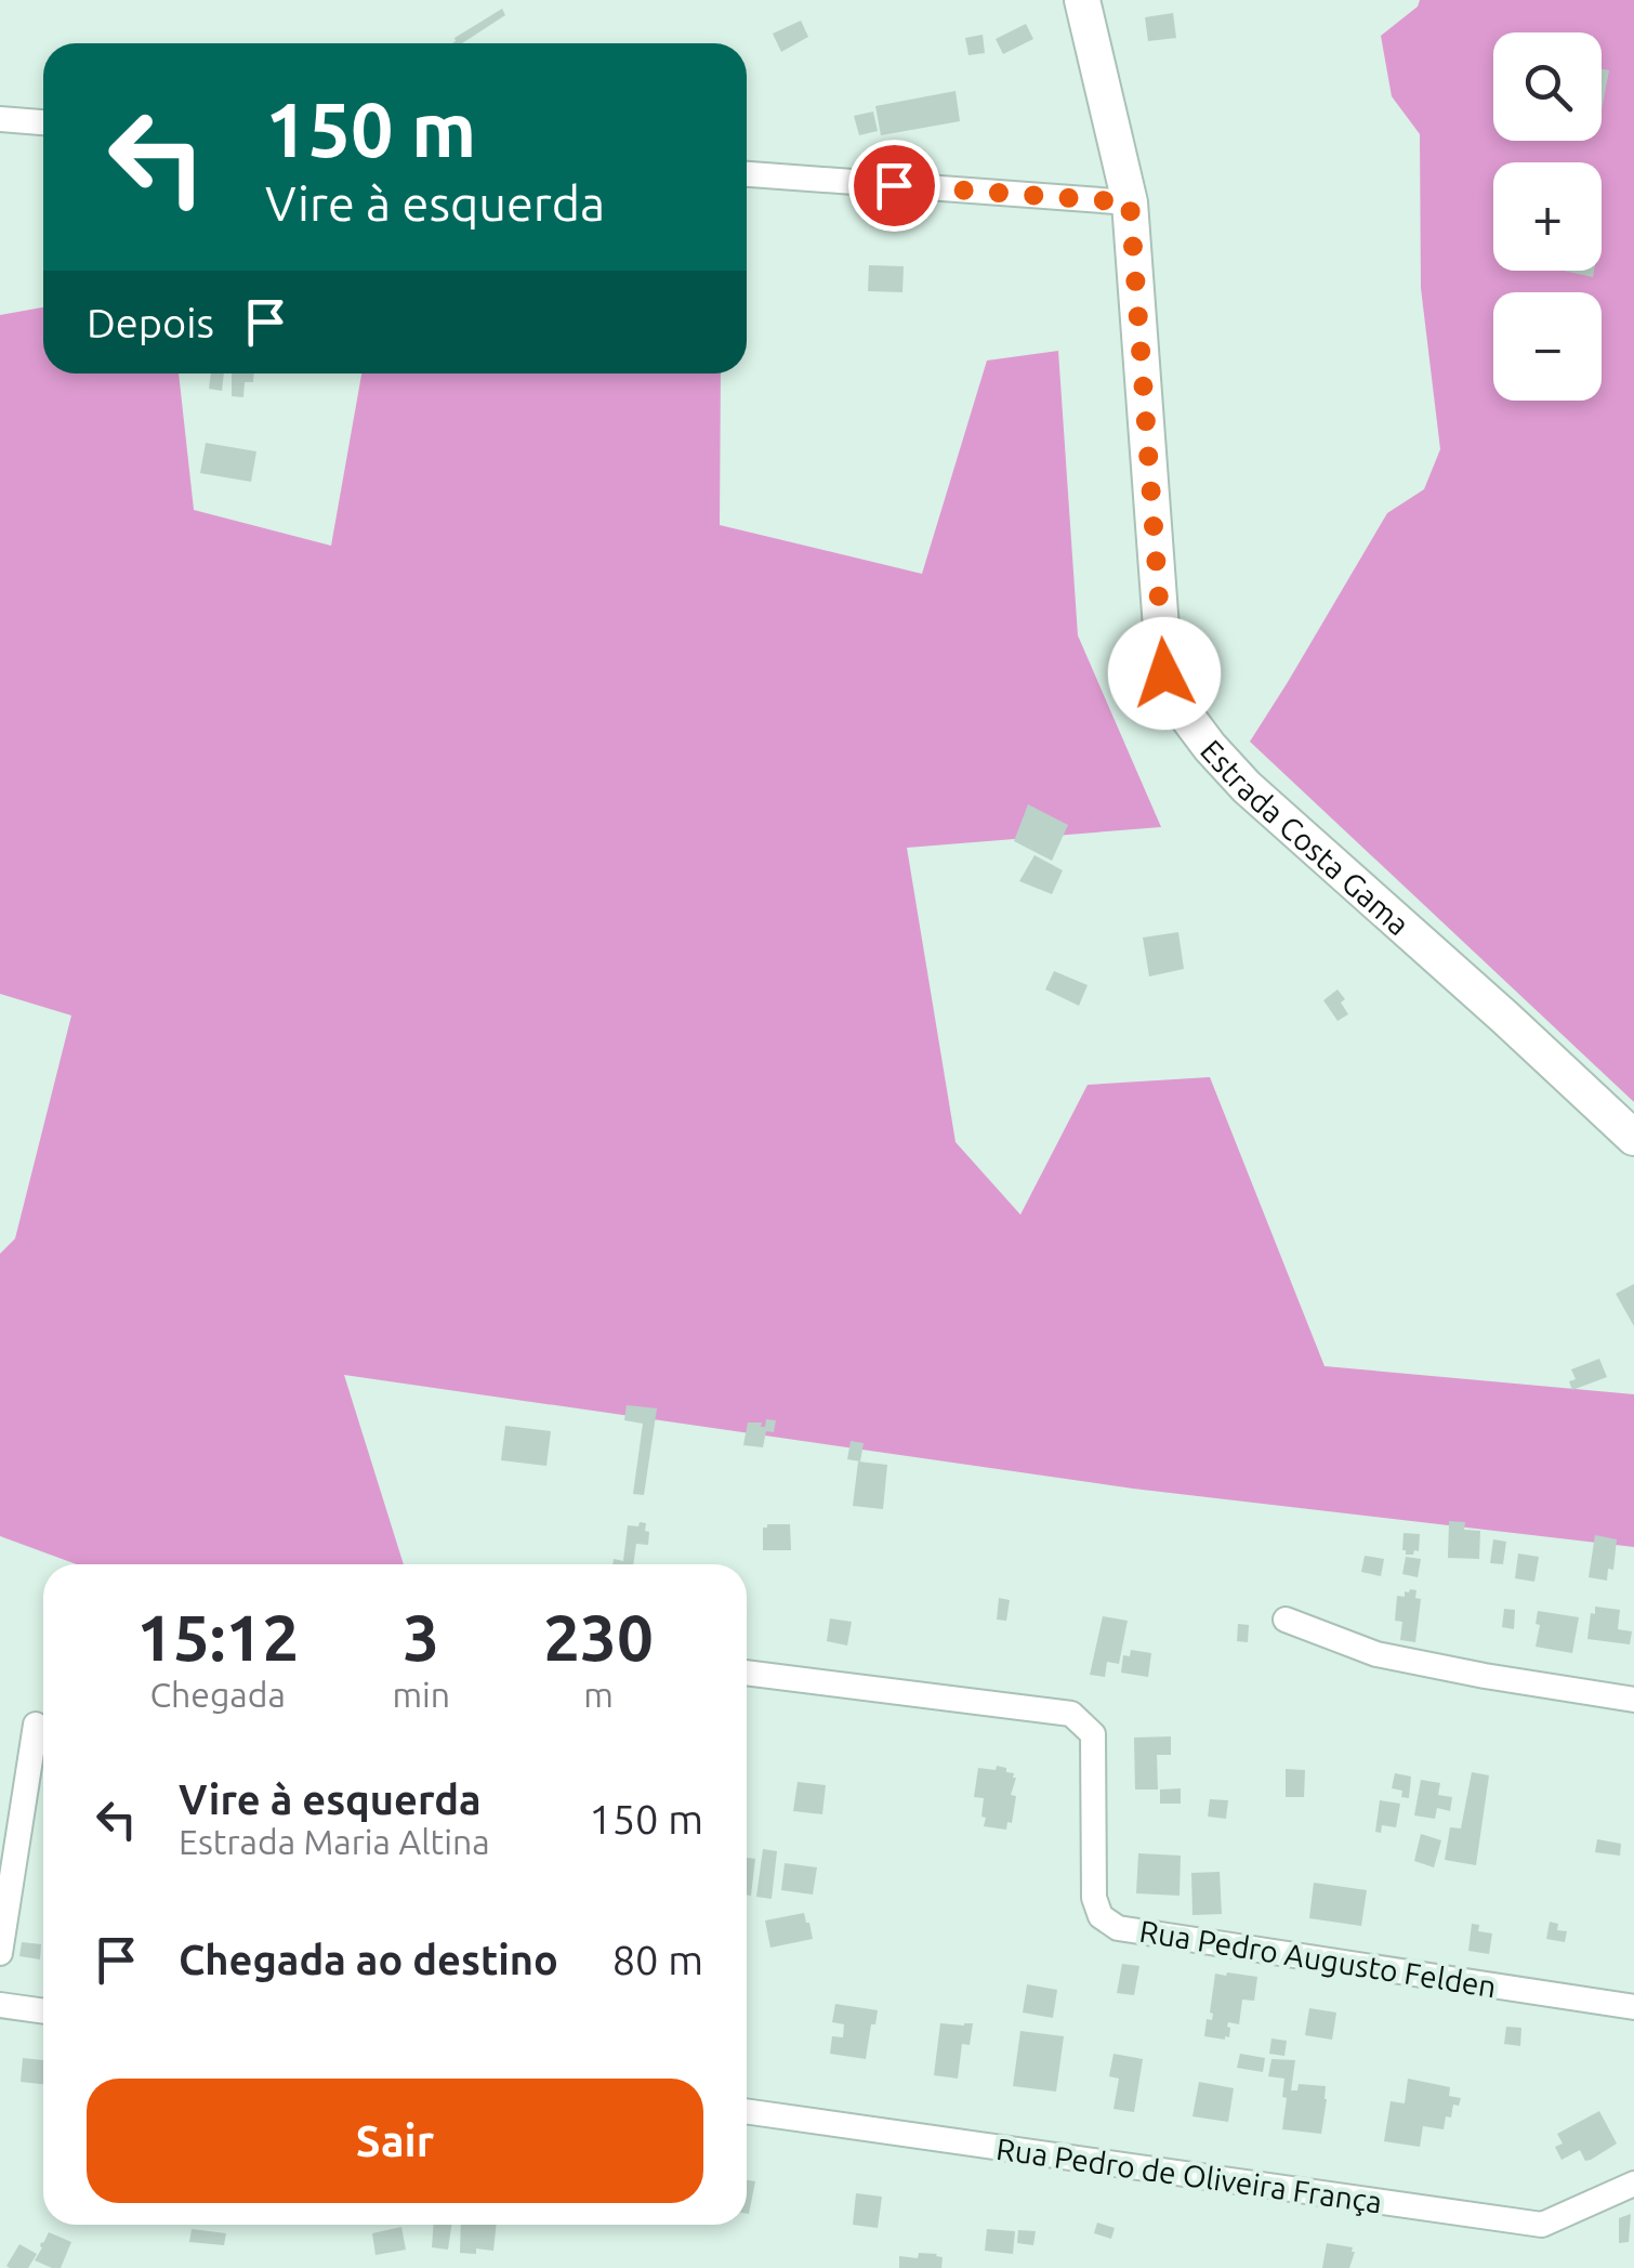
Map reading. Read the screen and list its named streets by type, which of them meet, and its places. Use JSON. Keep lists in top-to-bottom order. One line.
{"streets":{"main road":["Estrada Costa Gama"],"street":["Rua Pedro Augusto Felden","Rua Pedro de Oliveira França"]},"page":{"map_buttons":["+","−"],"turn":["150 m","Vire à esquerda"],"then":"Depois","eta":["15:12","Chegada","3","min","230","m"],"list":[{"name":"Vire à esquerda","note":"Estrada Maria Altina","value":"150 m"},{"name":"Chegada ao destino","value":"80 m"}],"buttons":"Sair"}}
